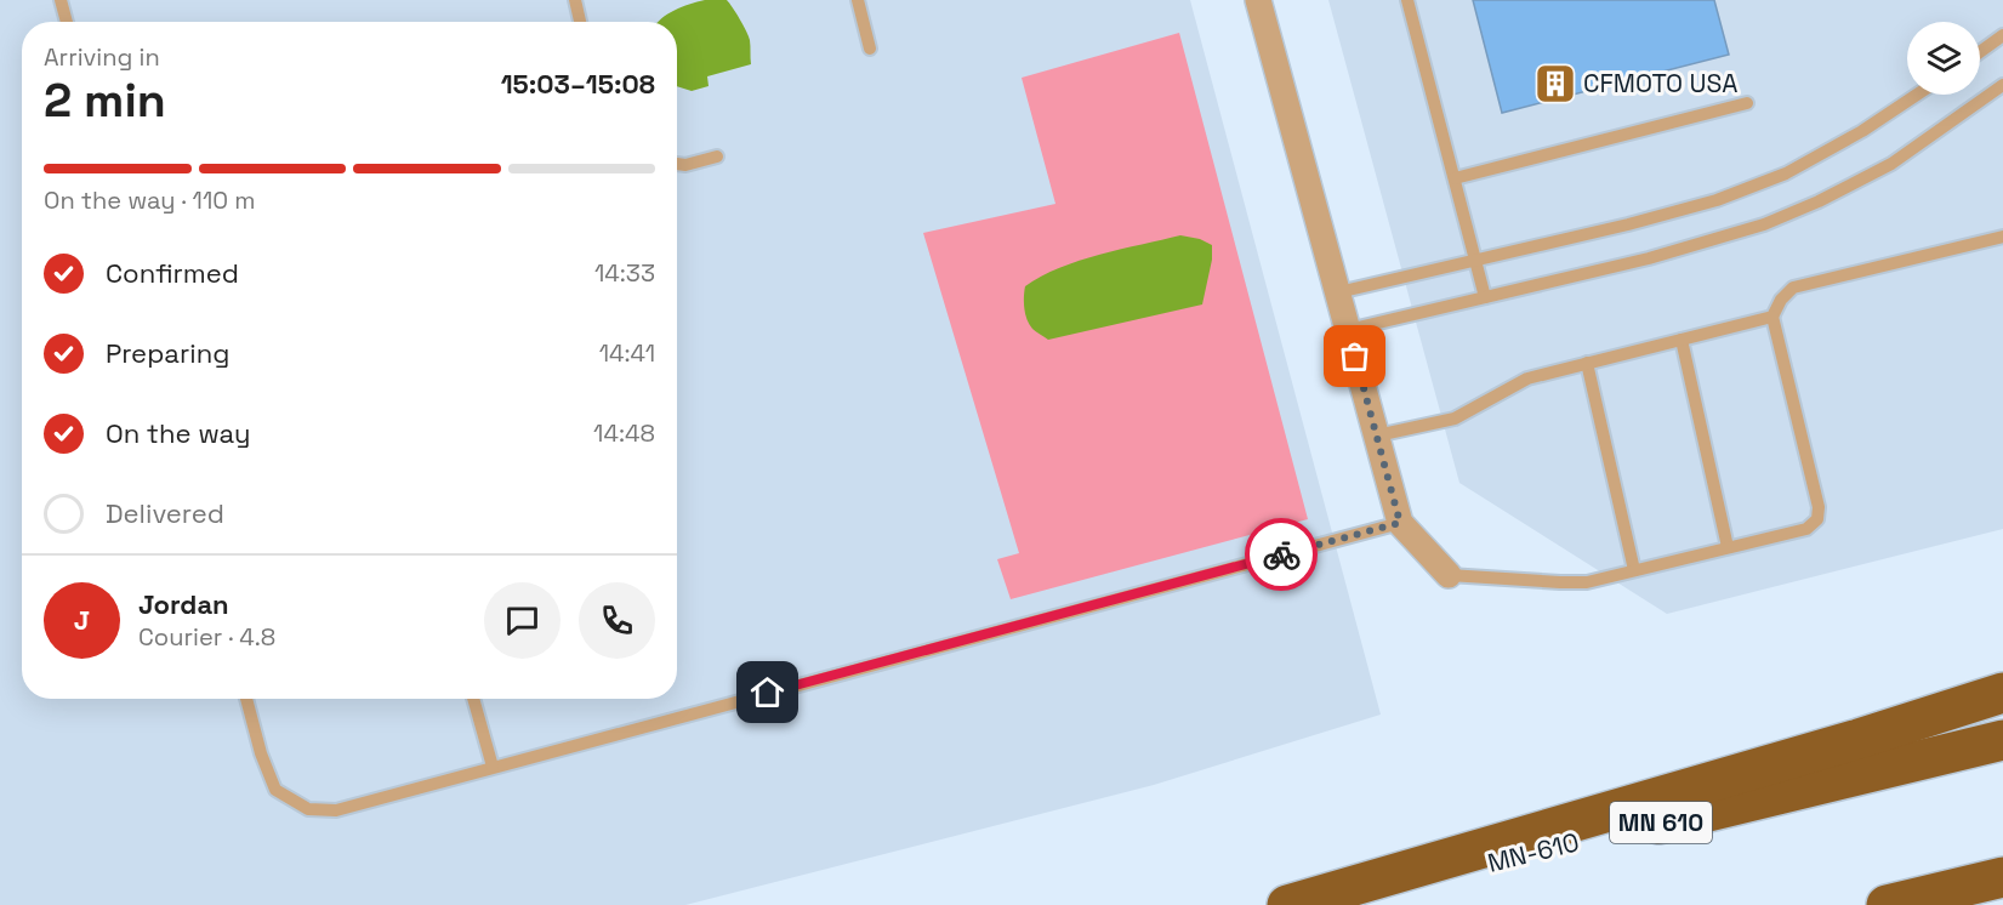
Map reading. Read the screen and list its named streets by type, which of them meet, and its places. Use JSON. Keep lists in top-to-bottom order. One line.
{"streets":{"highway":["MN 610","MN-610"]},"places":{"building":["CFMOTO USA"]},"page":{"heading":["2 min","Arriving in","15:03–15:08"],"panel":["Jordan","Courier · 4.8"],"bar":"On the way · 110 m","list":[["Confirmed","14:33"],["Preparing","14:41"],["On the way","14:48"],"Delivered"],"round":"J"}}
